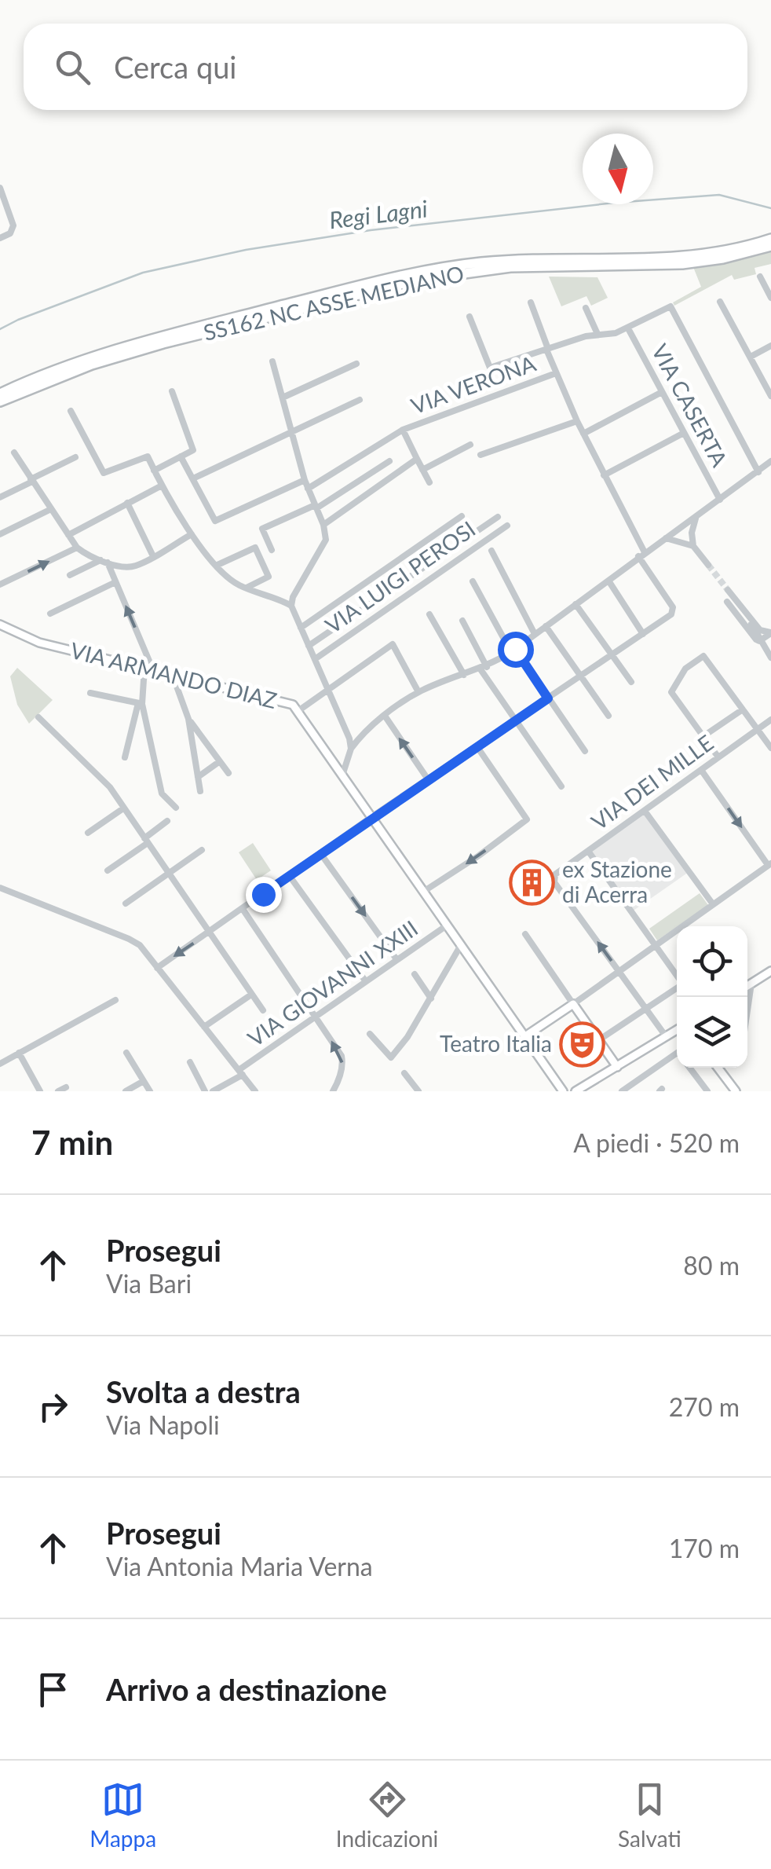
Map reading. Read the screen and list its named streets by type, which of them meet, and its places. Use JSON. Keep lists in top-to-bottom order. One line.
{"streets":{"highway":["SS162 NC ASSE MEDIANO"],"main road":["VIA ARMANDO DIAZ"],"street":["VIA VERONA","VIA CASERTA","VIA LUIGI PEROSI","VIA DEI MILLE","VIA GIOVANNI XXIII"]},"crossings":[["VIA ARMANDO DIAZ","VIA GIOVANNI XXIII"]],"water":["Regi Lagni"],"places":{"building":["ex Stazione di Acerra"],"theatre":["Teatro Italia"]},"north":"bottom","page":{"search":"Cerca qui","heading":["7 min","A piedi · 520 m"],"list":[["Prosegui","Via Bari","80 m"],["Svolta a destra","Via Napoli","270 m"],["Prosegui","Via Antonia Maria Verna","170 m"],"Arrivo a destinazione"],"nav":["Mappa","Indicazioni","Salvati"]}}
